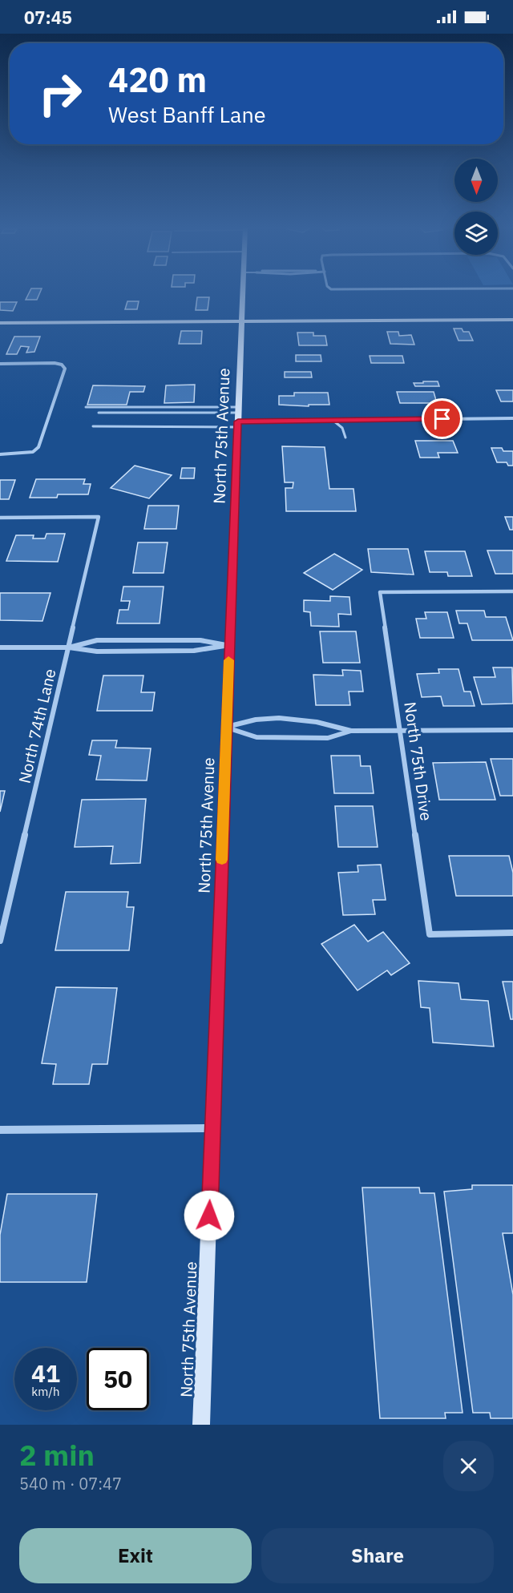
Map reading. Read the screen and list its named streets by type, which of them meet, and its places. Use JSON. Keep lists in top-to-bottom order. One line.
{"streets":{"main road":["North 75th Avenue"],"street":["North 74th Lane","North 75th Drive"]},"north":"bottom","page":{"status":"07:45","turn":["420 m","West Banff Lane"],"speed":"41 km/h","limit":"50","heading":["2 min","540 m · 07:47"],"buttons":["Exit","Share"]}}
